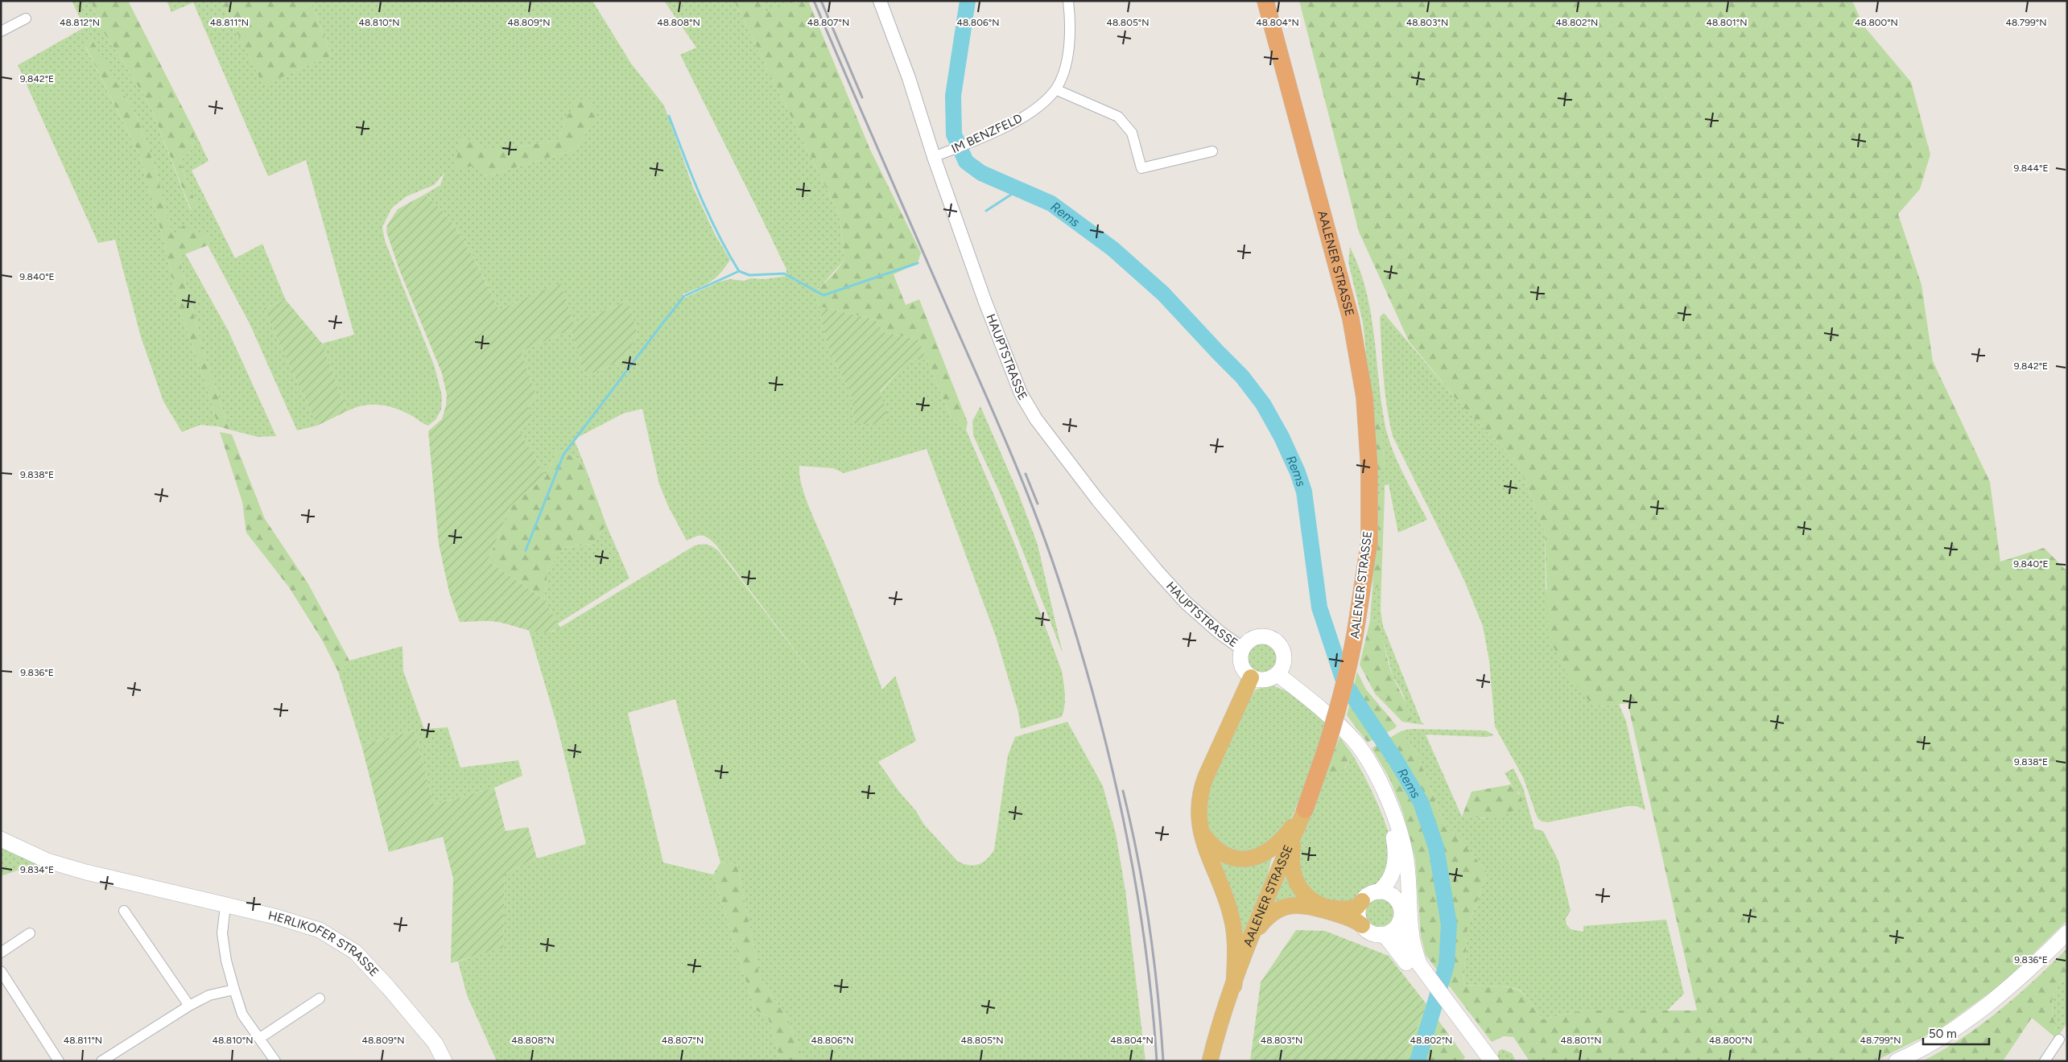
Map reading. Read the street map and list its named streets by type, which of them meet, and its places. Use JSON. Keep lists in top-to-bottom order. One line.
{"streets":{"highway":["AALENER STRASSE"],"main road":["HERLIKOFER STRASSE"],"street":["IM BENZFELD","HAUPTSTRASSE"]},"crossings":[["IM BENZFELD","HAUPTSTRASSE"]],"water":["Rems"],"scale_bar":"50 m","coordinates":["48.812°N","48.811°N","48.810°N","48.809°N","48.808°N","48.807°N","48.806°N","48.805°N","48.804°N","48.803°N","48.802°N","48.801°N","48.800°N","48.799°N","9.842°E","9.844°E","9.840°E","9.838°E","9.836°E","9.834°E"]}
